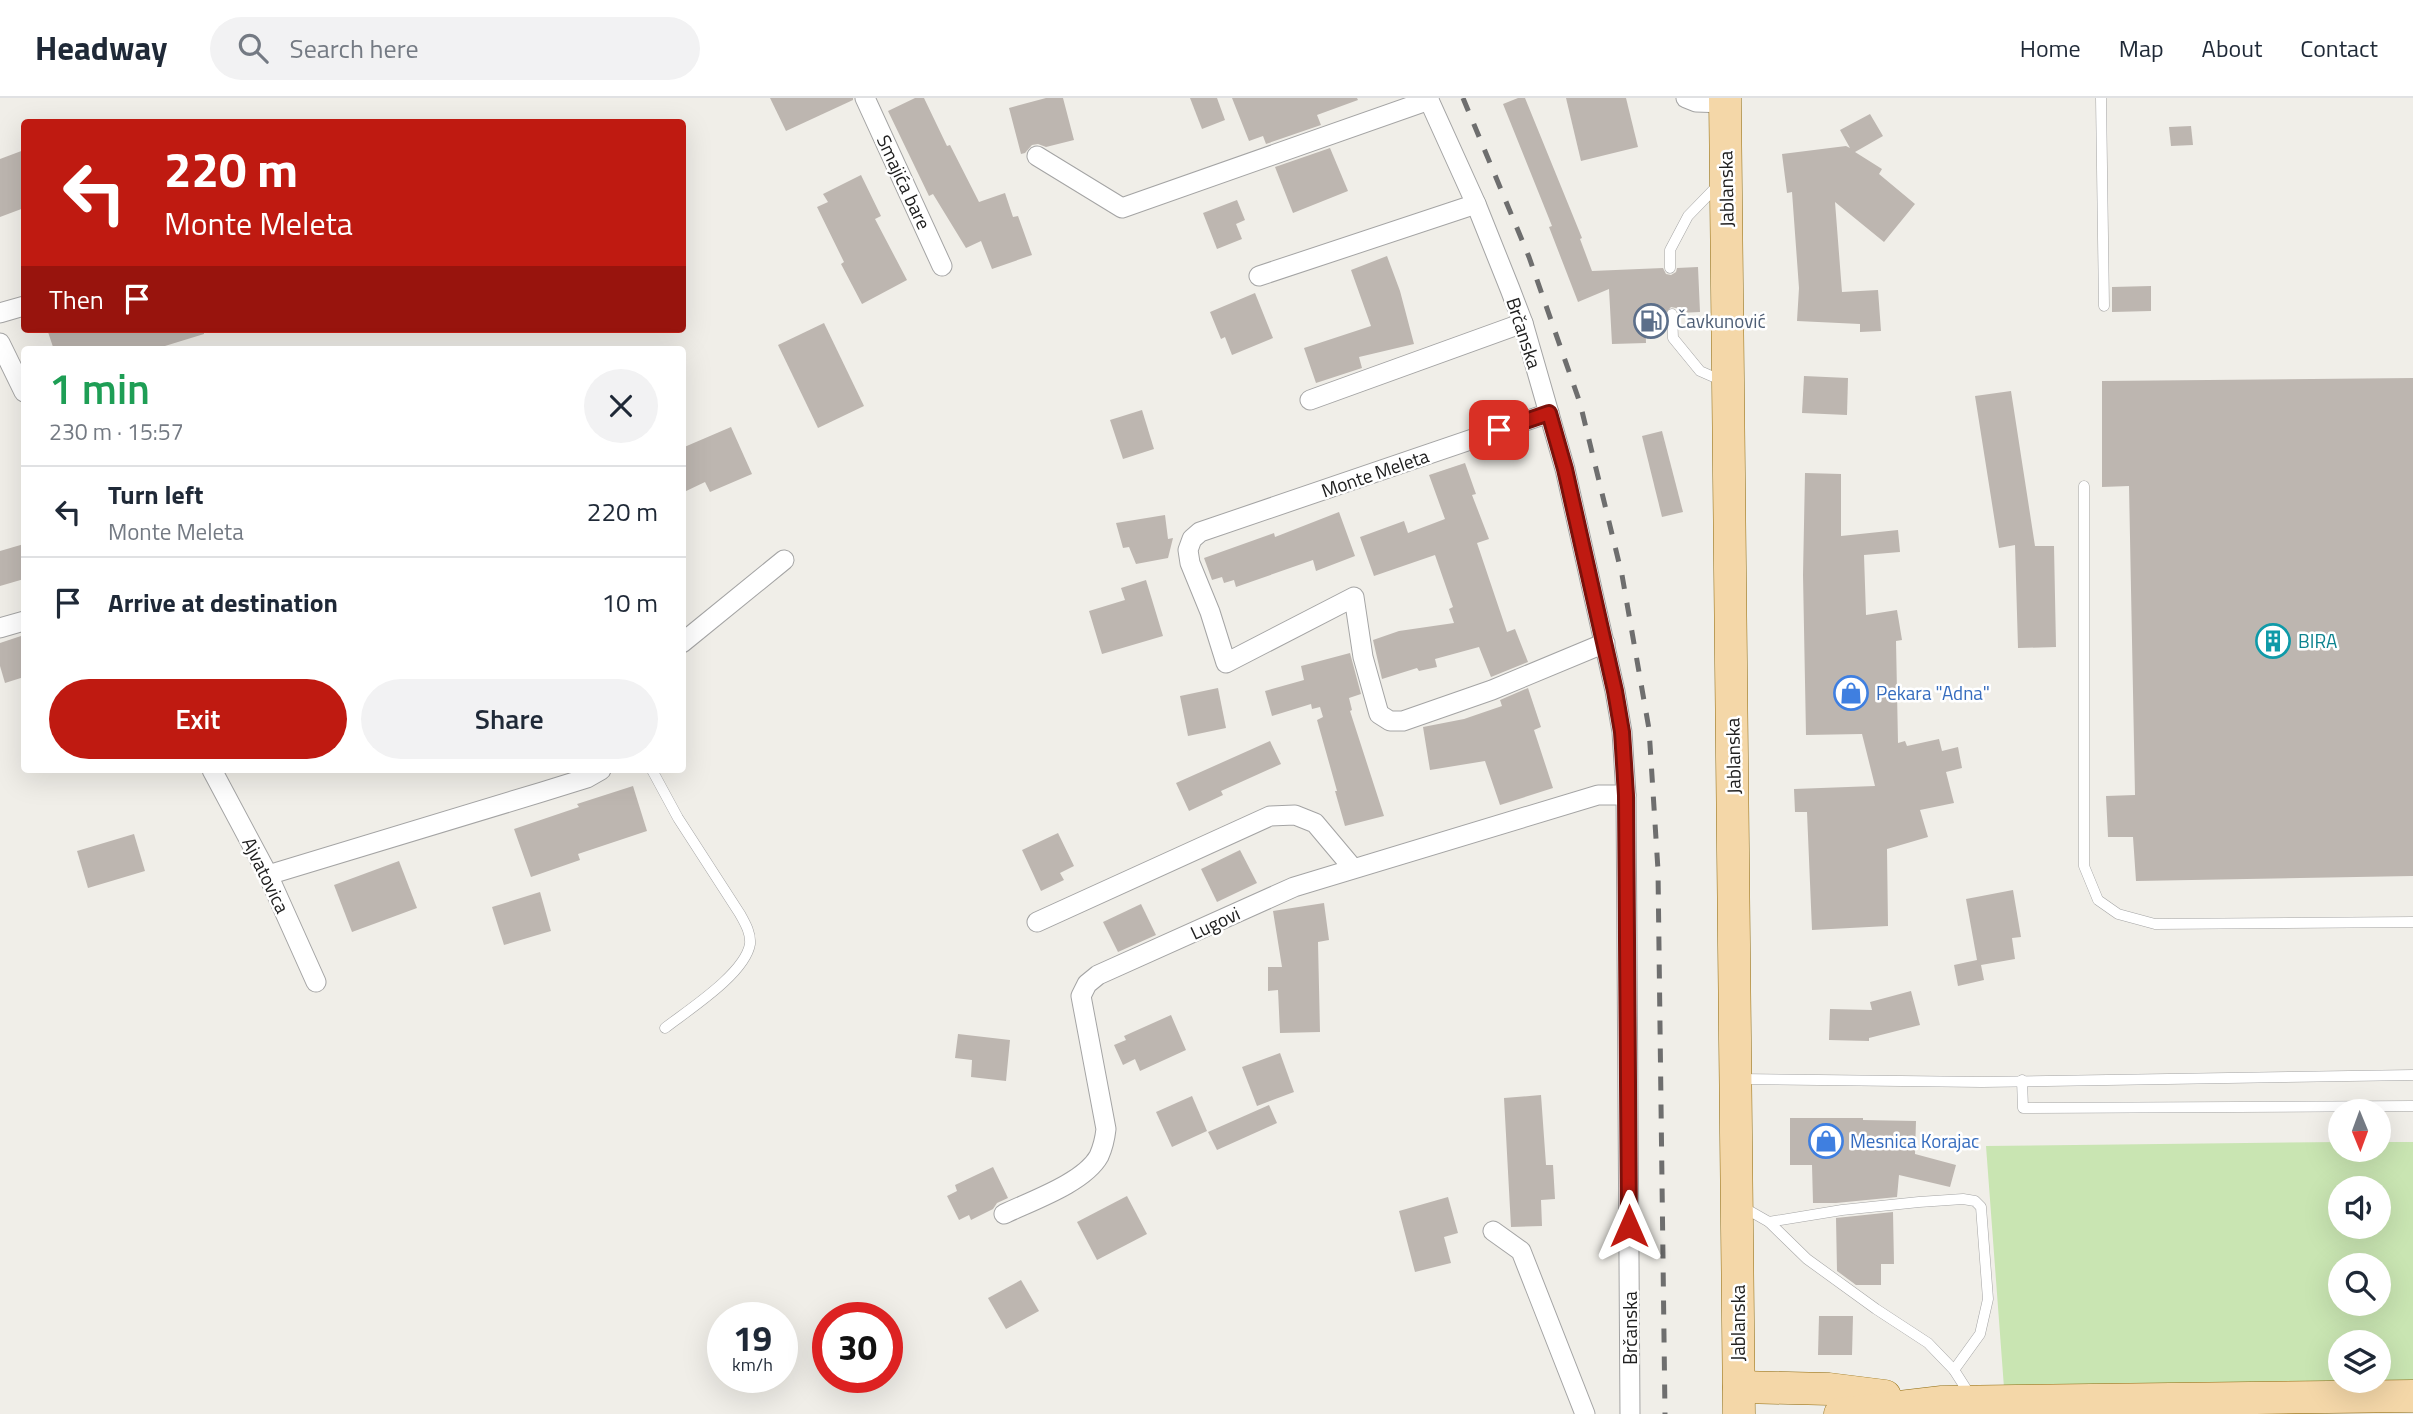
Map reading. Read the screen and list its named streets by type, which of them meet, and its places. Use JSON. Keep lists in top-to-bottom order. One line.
{"streets":{"main road":["Jablanska"],"street":["Smajića bare","Brčanska","Monte Meleta","Ajvatovica","Lugovi"]},"crossings":[["Brčanska","Monte Meleta"],["Brčanska","Lugovi"]],"places":{"fuel station":["Čavkunović"],"building":["BIRA"],"shop":["Pekara \"Adna\"","Mesnica Korajac"]},"north":"bottom","page":{"header":"Headway","search":"Search here","nav":["Home","Map","About","Contact"],"turn":["220 m","Monte Meleta"],"then":"Then","heading":["1 min","230 m · 15:57"],"list":[{"name":"Turn left","note":"Monte Meleta","value":"220 m"},{"name":"Arrive at destination","value":"10 m"}],"buttons":["Exit","Share"],"speed":"19 km/h","limit":"30"}}
